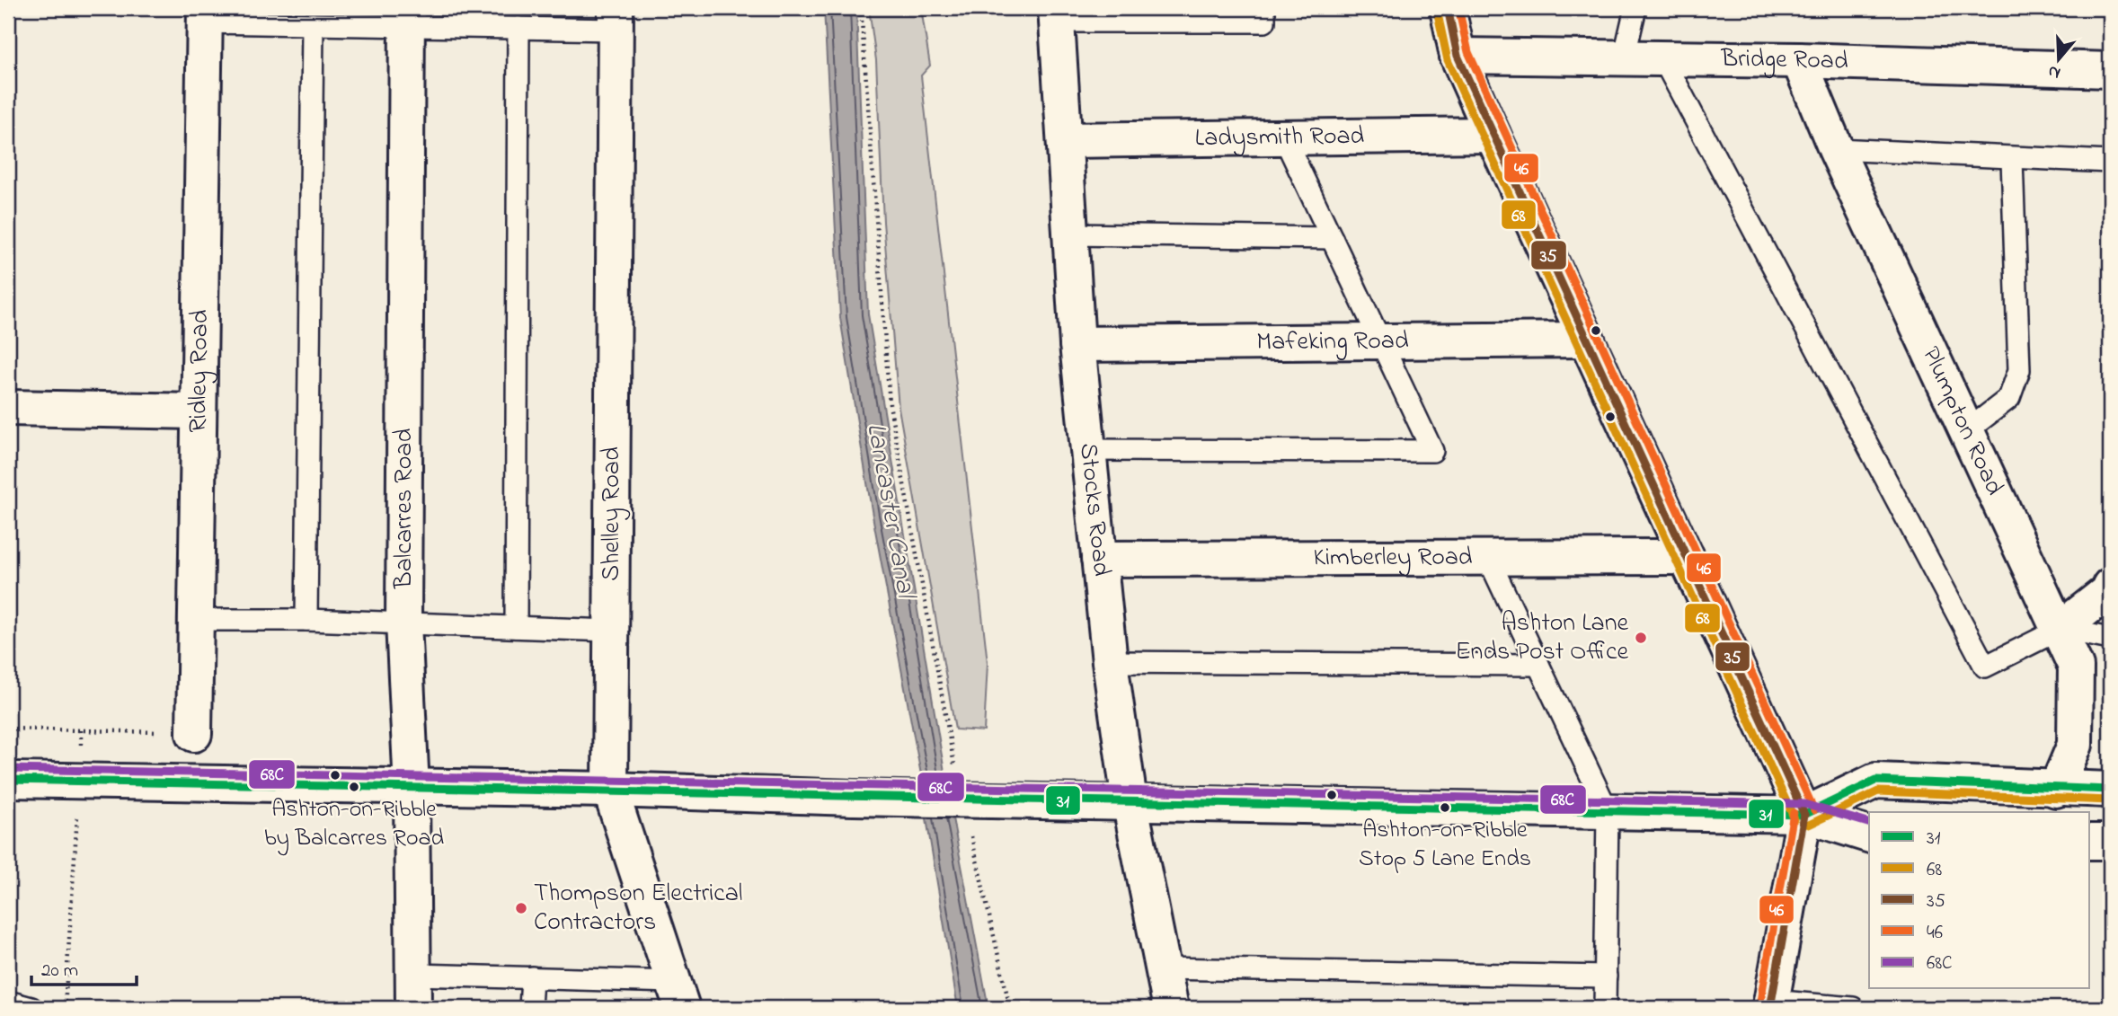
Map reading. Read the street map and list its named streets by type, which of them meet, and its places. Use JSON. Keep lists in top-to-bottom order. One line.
{"streets":{"main road":["Bridge Road","Ladysmith Road","Mafeking Road","Ridley Road","Plumpton Road","Balcarres Road","Stocks Road","Shelley Road","Kimberley Road"]},"crossings":[["Bridge Road","Plumpton Road"],["Ladysmith Road","Stocks Road"],["Mafeking Road","Stocks Road"],["Stocks Road","Kimberley Road"]],"water":["Lancaster Canal"],"places":["Ashton Lane Ends Post Office","Ashton-on-Ribble by Balcarres Road","Ashton-on-Ribble Stop 5 Lane Ends","Thompson Electrical Contractors"],"lines":["transit line 35","transit line 46","transit line 68","transit line 68C","transit line 31"],"legend":["31","68","35","46","68C"],"scale_bar":"20 m","north":"bottom"}
